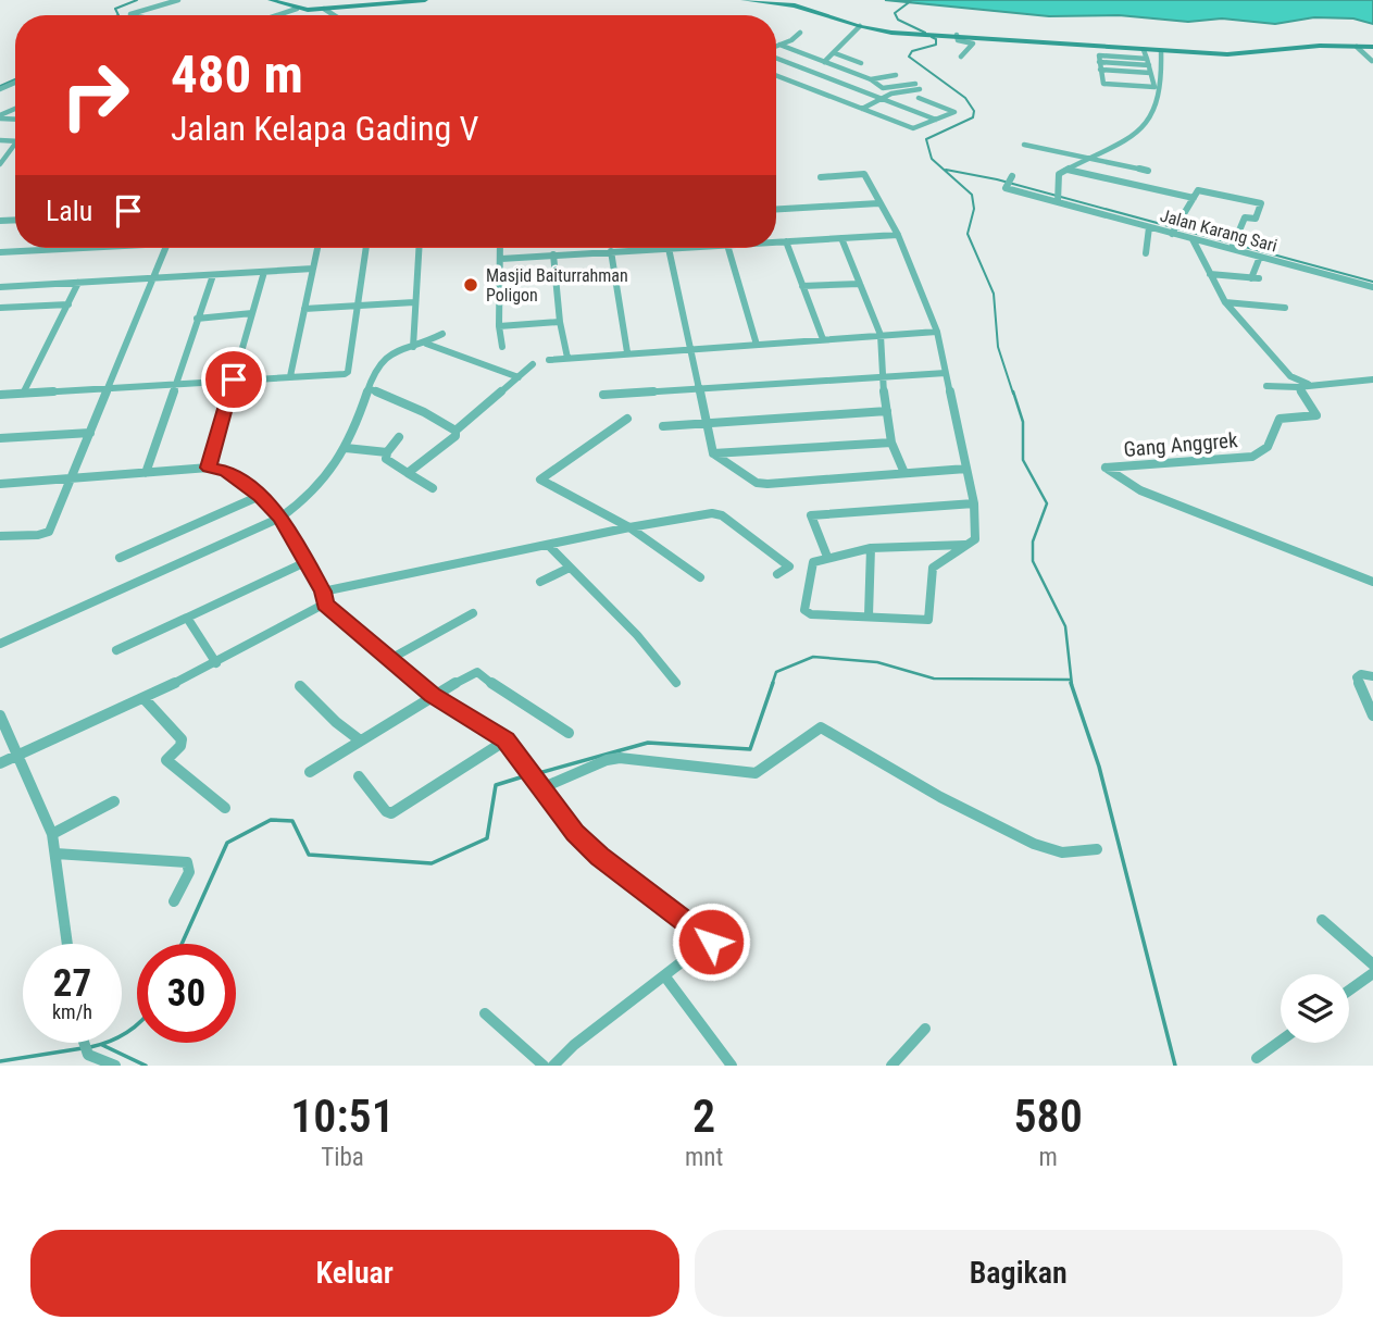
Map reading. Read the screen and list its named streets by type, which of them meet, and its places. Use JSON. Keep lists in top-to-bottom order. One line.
{"streets":{"street":["Jalan Karang Sari","Gang Anggrek"]},"places":["Masjid Baiturrahman Poligon"],"page":{"turn":["480 m","Jalan Kelapa Gading V"],"then":"Lalu","speed":"27 km/h","limit":"30","eta":["10:51","Tiba","2","mnt","580","m"],"buttons":["Keluar","Bagikan"]}}
